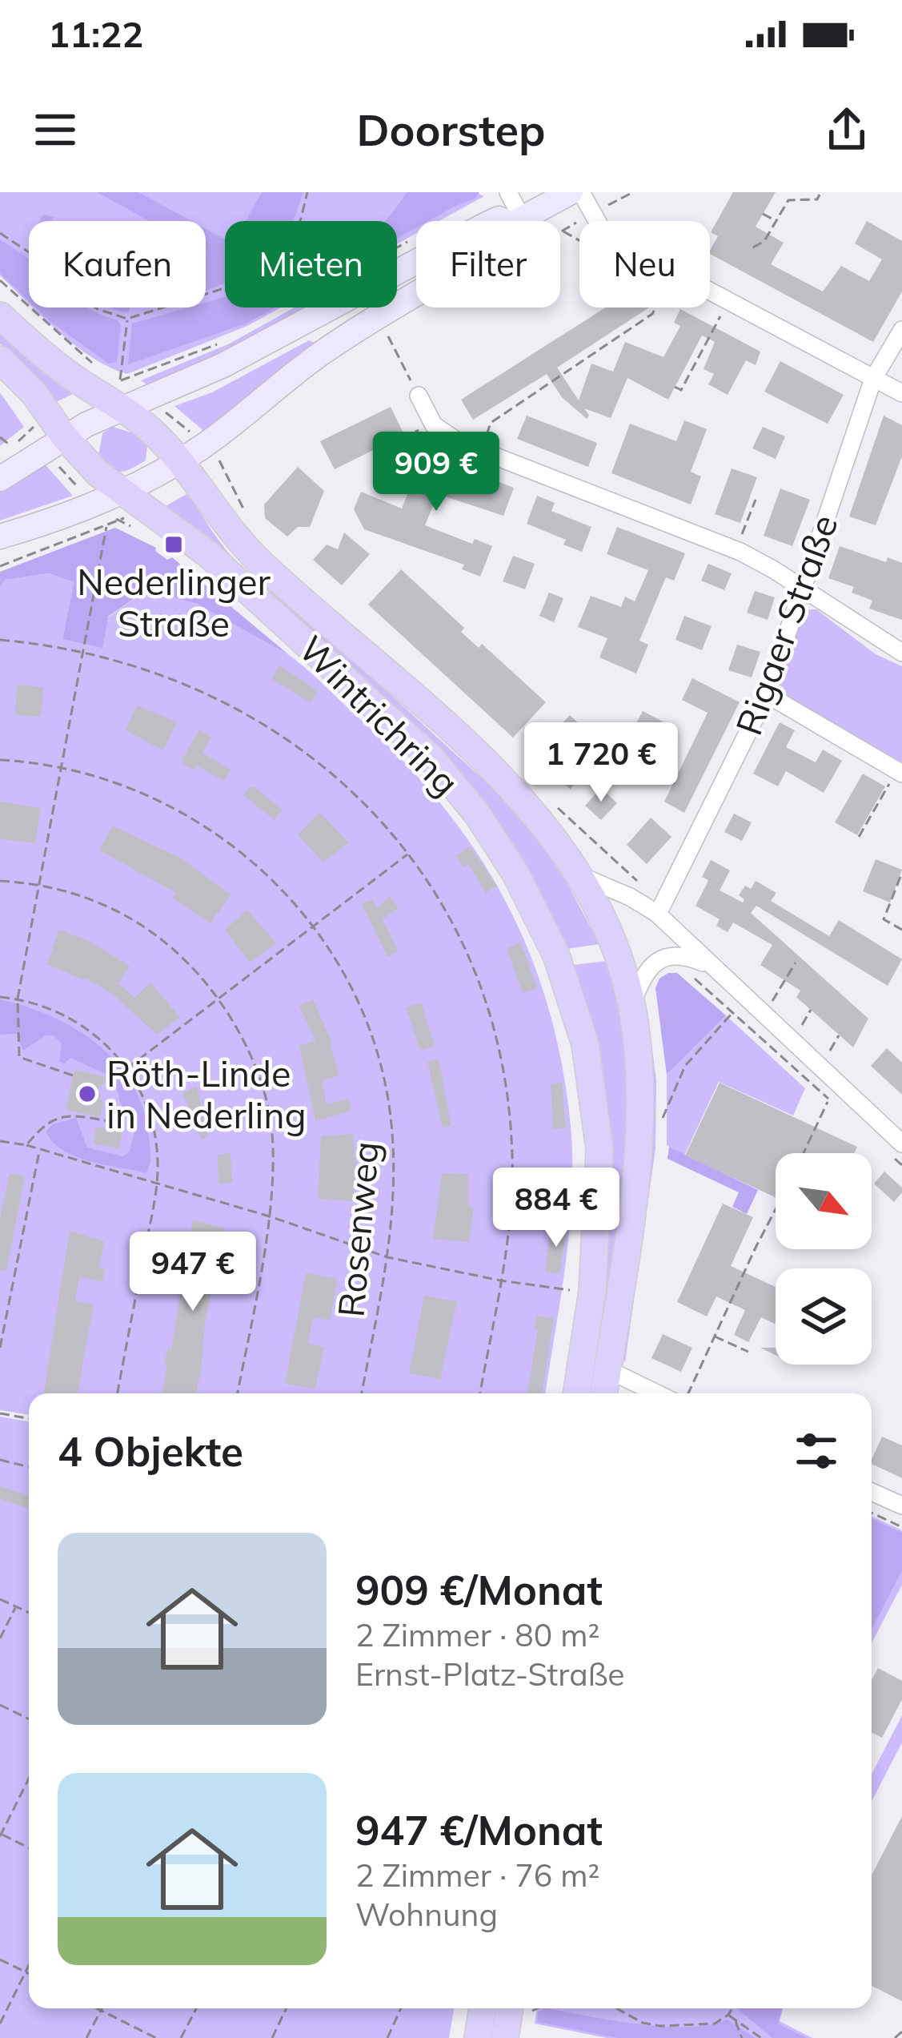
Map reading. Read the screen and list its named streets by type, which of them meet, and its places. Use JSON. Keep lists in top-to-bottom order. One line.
{"streets":{"main road":["Wintrichring"],"street":["Rigaer Straße"],"path":["Rosenweg"]},"places":{"transit":["Nederlinger Straße"],"other":["Röth-Linde in Nederling"]},"north":"bottom right","page":{"status":"11:22","header":"Doorstep","chip":["Kaufen","Mieten","Filter","Neu"],"price":["909 €","1 720 €","884 €","947 €"],"heading":"4 Objekte","list":[{"name":"909 €/Monat","note":"2 Zimmer · 80 m² · Ernst-Platz-Straße"},{"name":"947 €/Monat","note":"2 Zimmer · 76 m² · Wohnung"}]}}
